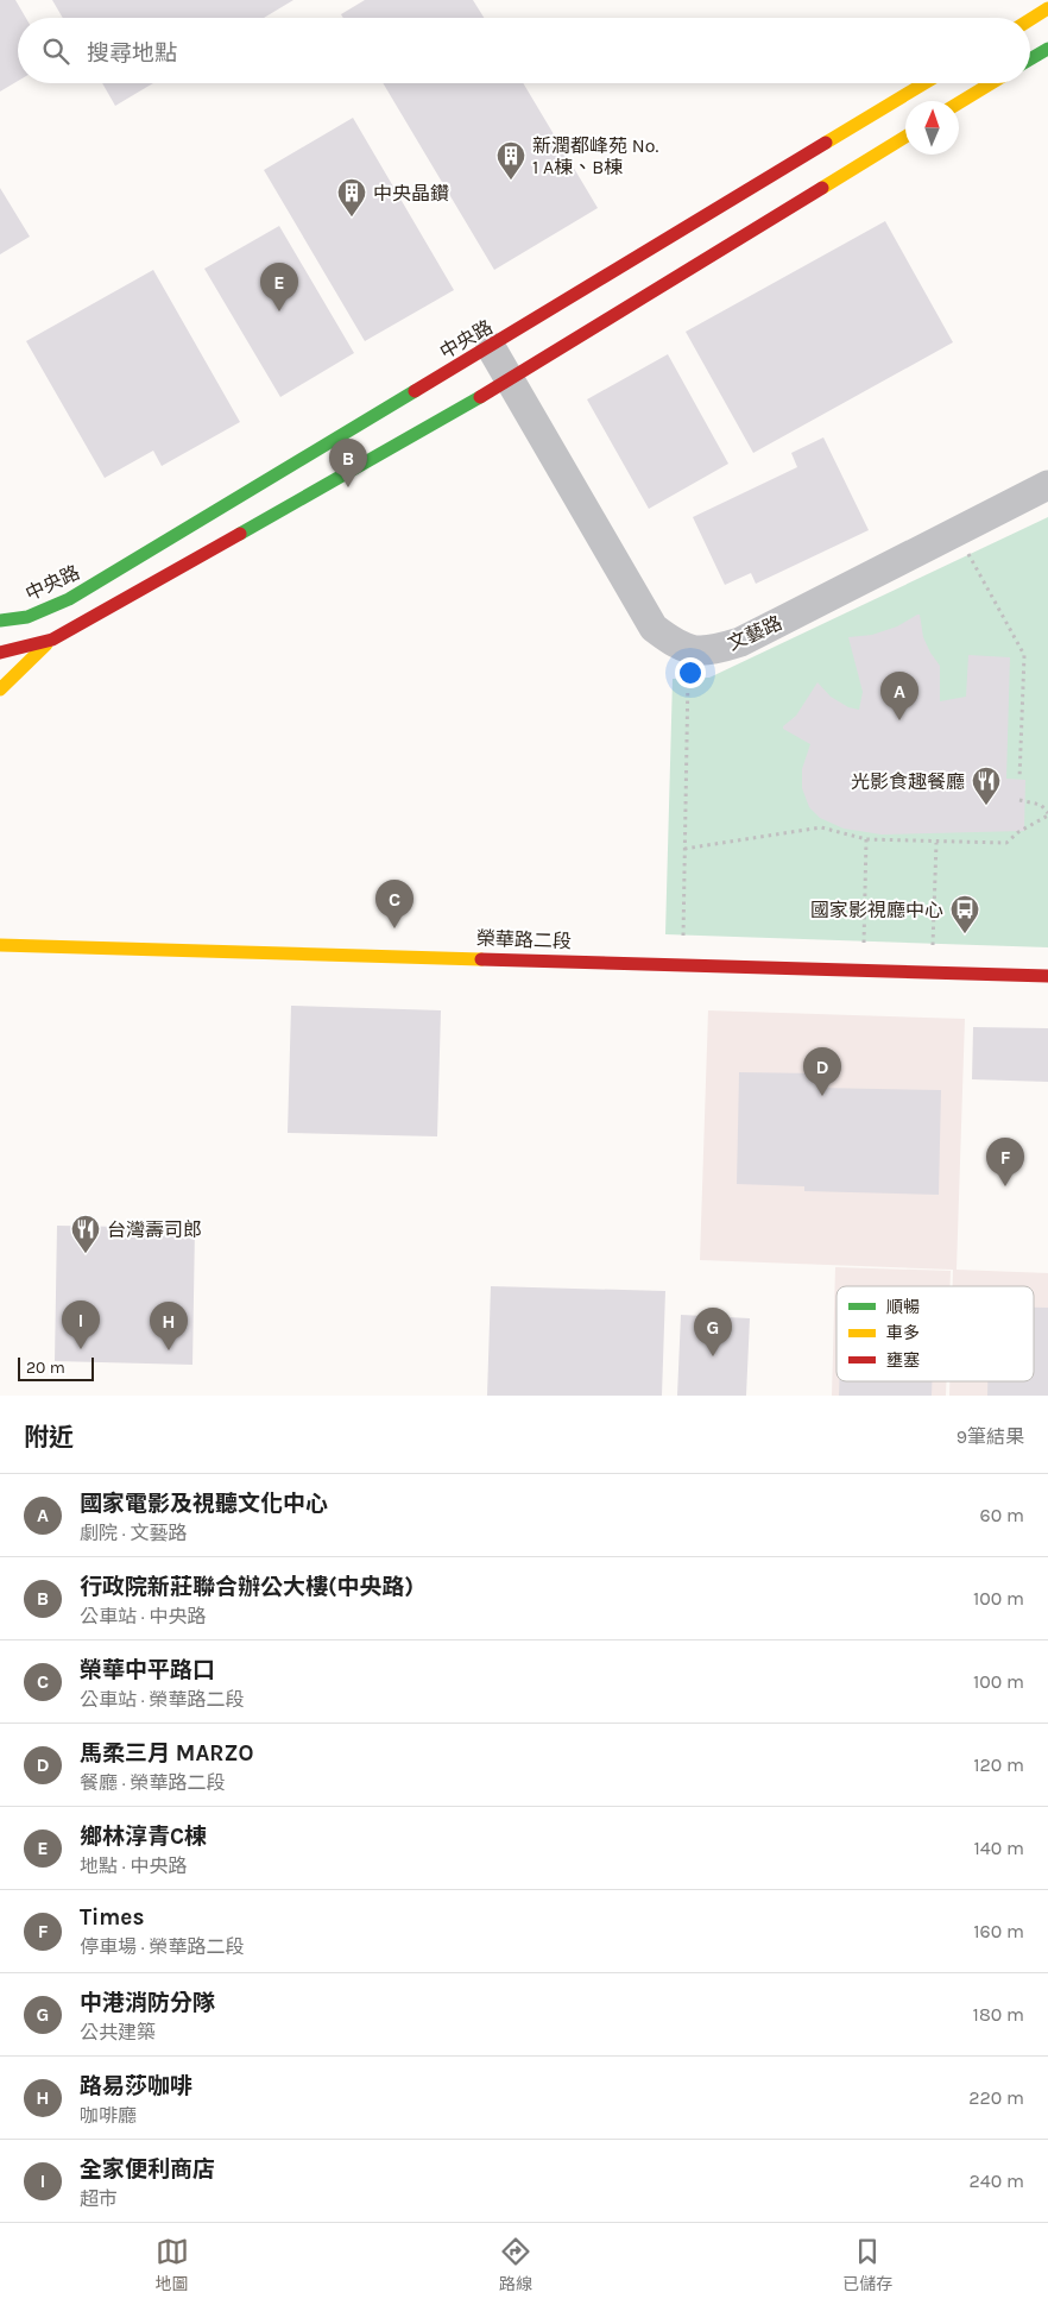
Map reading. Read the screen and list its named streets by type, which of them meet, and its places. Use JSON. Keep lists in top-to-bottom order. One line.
{"streets":{"street":["中央路","文藝路","榮華路二段"]},"crossings":[["中央路","文藝路"]],"places":{"building":["新潤都峰苑 No. 1 A棟、B棟","中央晶鑽"],"restaurant":["光影食趣餐廳","台灣壽司郎"],"bus stop":["國家影視廳中心"]},"legend":["順暢","車多","壅塞"],"scale_bar":"20 m","north":"top","page":{"search":"搜尋地點","pins":["E","B","A","C","D","F","I","H","G"],"scale":"20 m","heading":["附近","9筆結果"],"list":[{"mark":"A","name":"國家電影及視聽文化中心","note":"劇院 · 文藝路","value":"60 m"},{"mark":"B","name":"行政院新莊聯合辦公大樓(中央路)","note":"公車站 · 中央路","value":"100 m"},{"mark":"C","name":"榮華中平路口","note":"公車站 · 榮華路二段","value":"100 m"},{"mark":"D","name":"馬柔三月 MARZO","note":"餐廳 · 榮華路二段","value":"120 m"},{"mark":"E","name":"鄉林淳青C棟","note":"地點 · 中央路","value":"140 m"},{"mark":"F","name":"Times","note":"停車場 · 榮華路二段","value":"160 m"},{"mark":"G","name":"中港消防分隊","note":"公共建築","value":"180 m"},{"mark":"H","name":"路易莎咖啡","note":"咖啡廳","value":"220 m"},{"mark":"I","name":"全家便利商店","note":"超市","value":"240 m"}],"nav":["地圖","路線","已儲存"]}}
